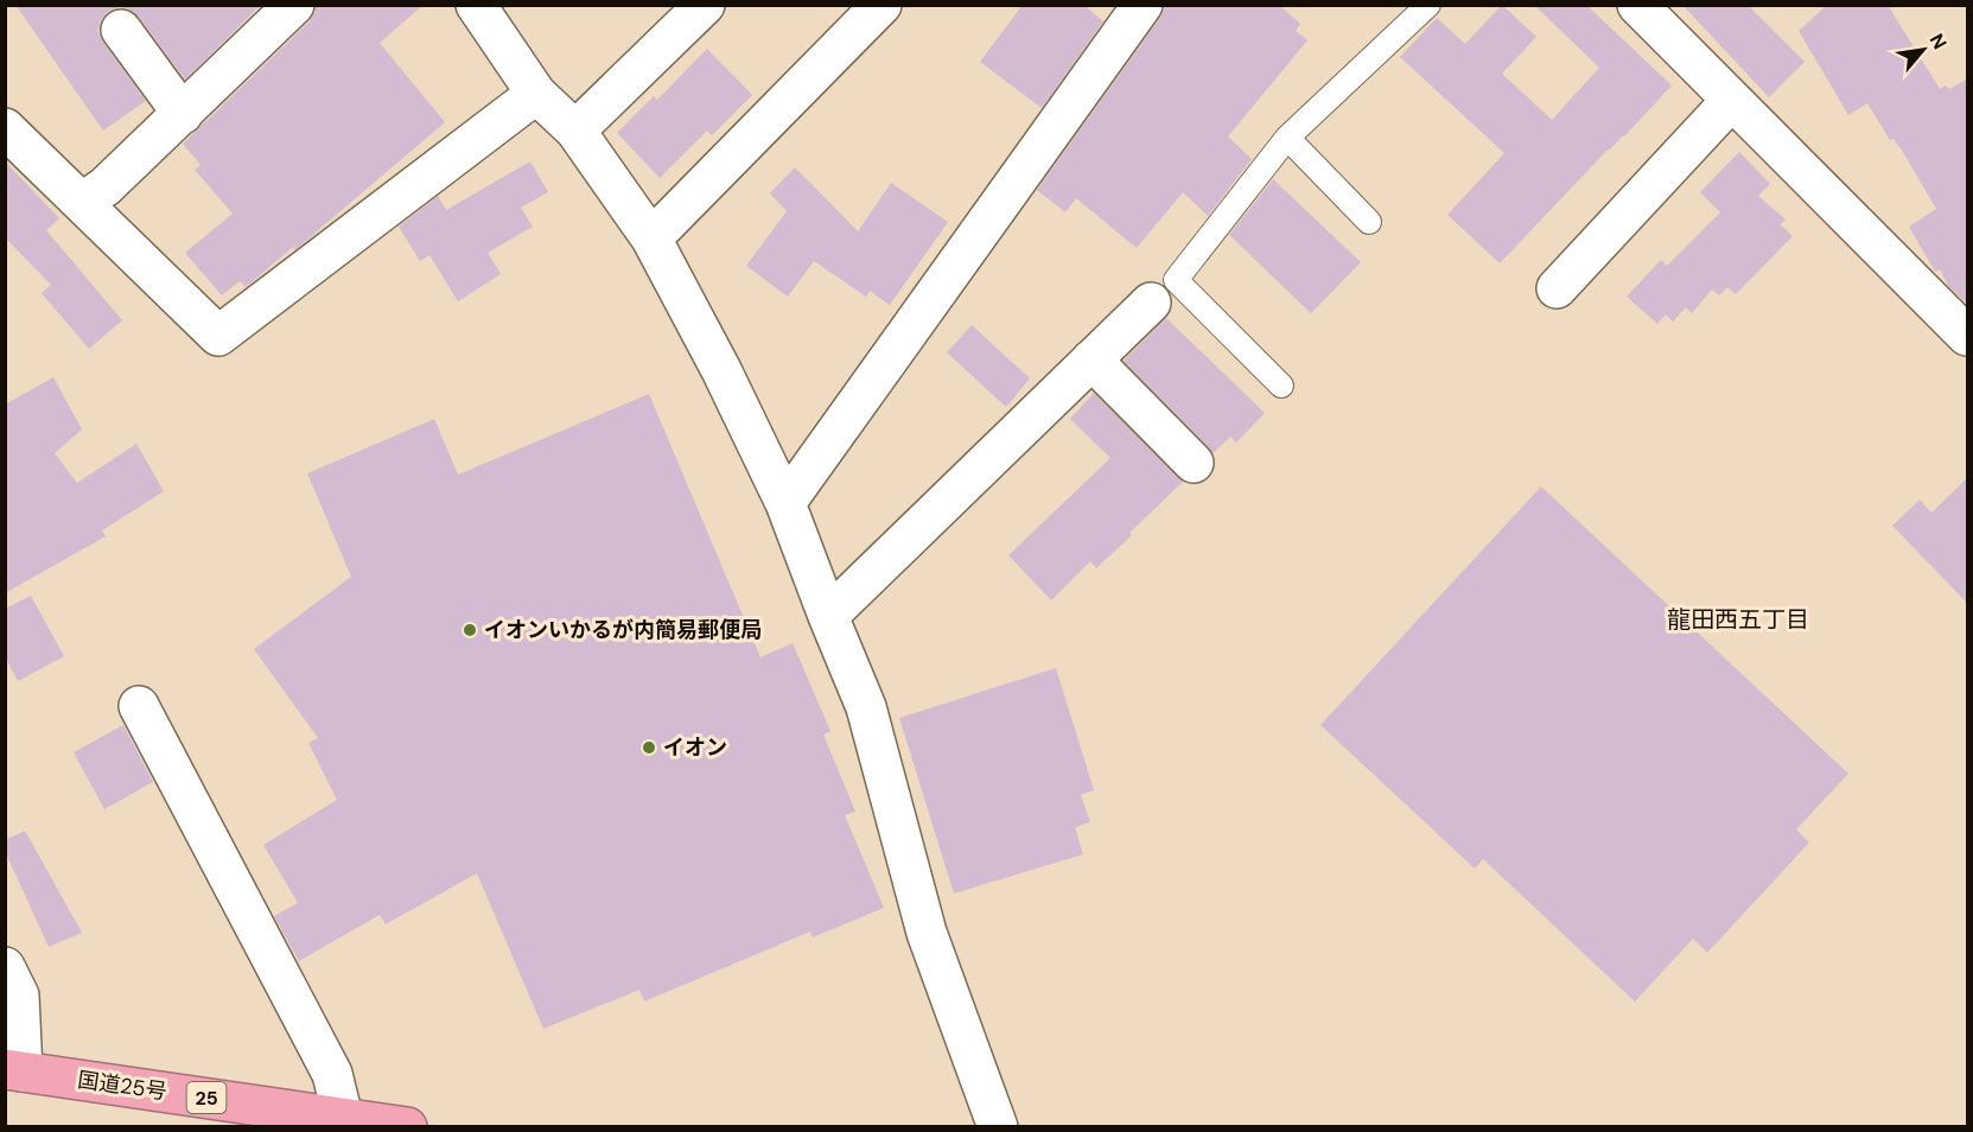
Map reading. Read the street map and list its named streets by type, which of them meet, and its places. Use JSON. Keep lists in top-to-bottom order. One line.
{"streets":{"highway":["国道25号","25"]},"districts":["龍田西五丁目"],"places":["イオンいかるが内簡易郵便局","イオン"],"north":"top right"}
